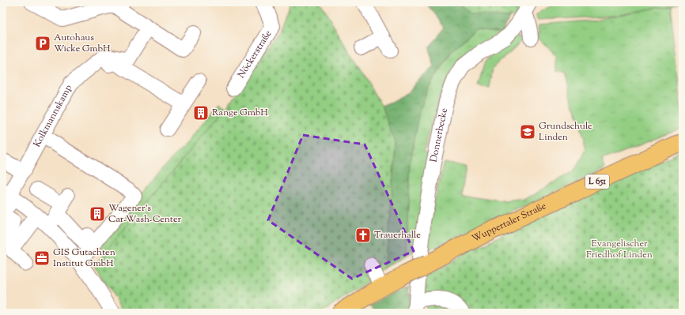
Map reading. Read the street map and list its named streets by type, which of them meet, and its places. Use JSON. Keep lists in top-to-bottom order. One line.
{"streets":{"main road":["L 651","Wuppertaler Straße"],"street":["Nöckerstraße","Kolkmannskamp","Donnerbecke"]},"parks":["Evangelischer Friedhof Linden"],"places":{"parking":["Autohaus Wicke GmbH"],"building":["Range GmbH","Wagener's Car-Wash-Center"],"school or university":["Grundschule Linden"],"church":["Trauerhalle"],"office":["GIS Gutachten Institut GmbH"]}}
